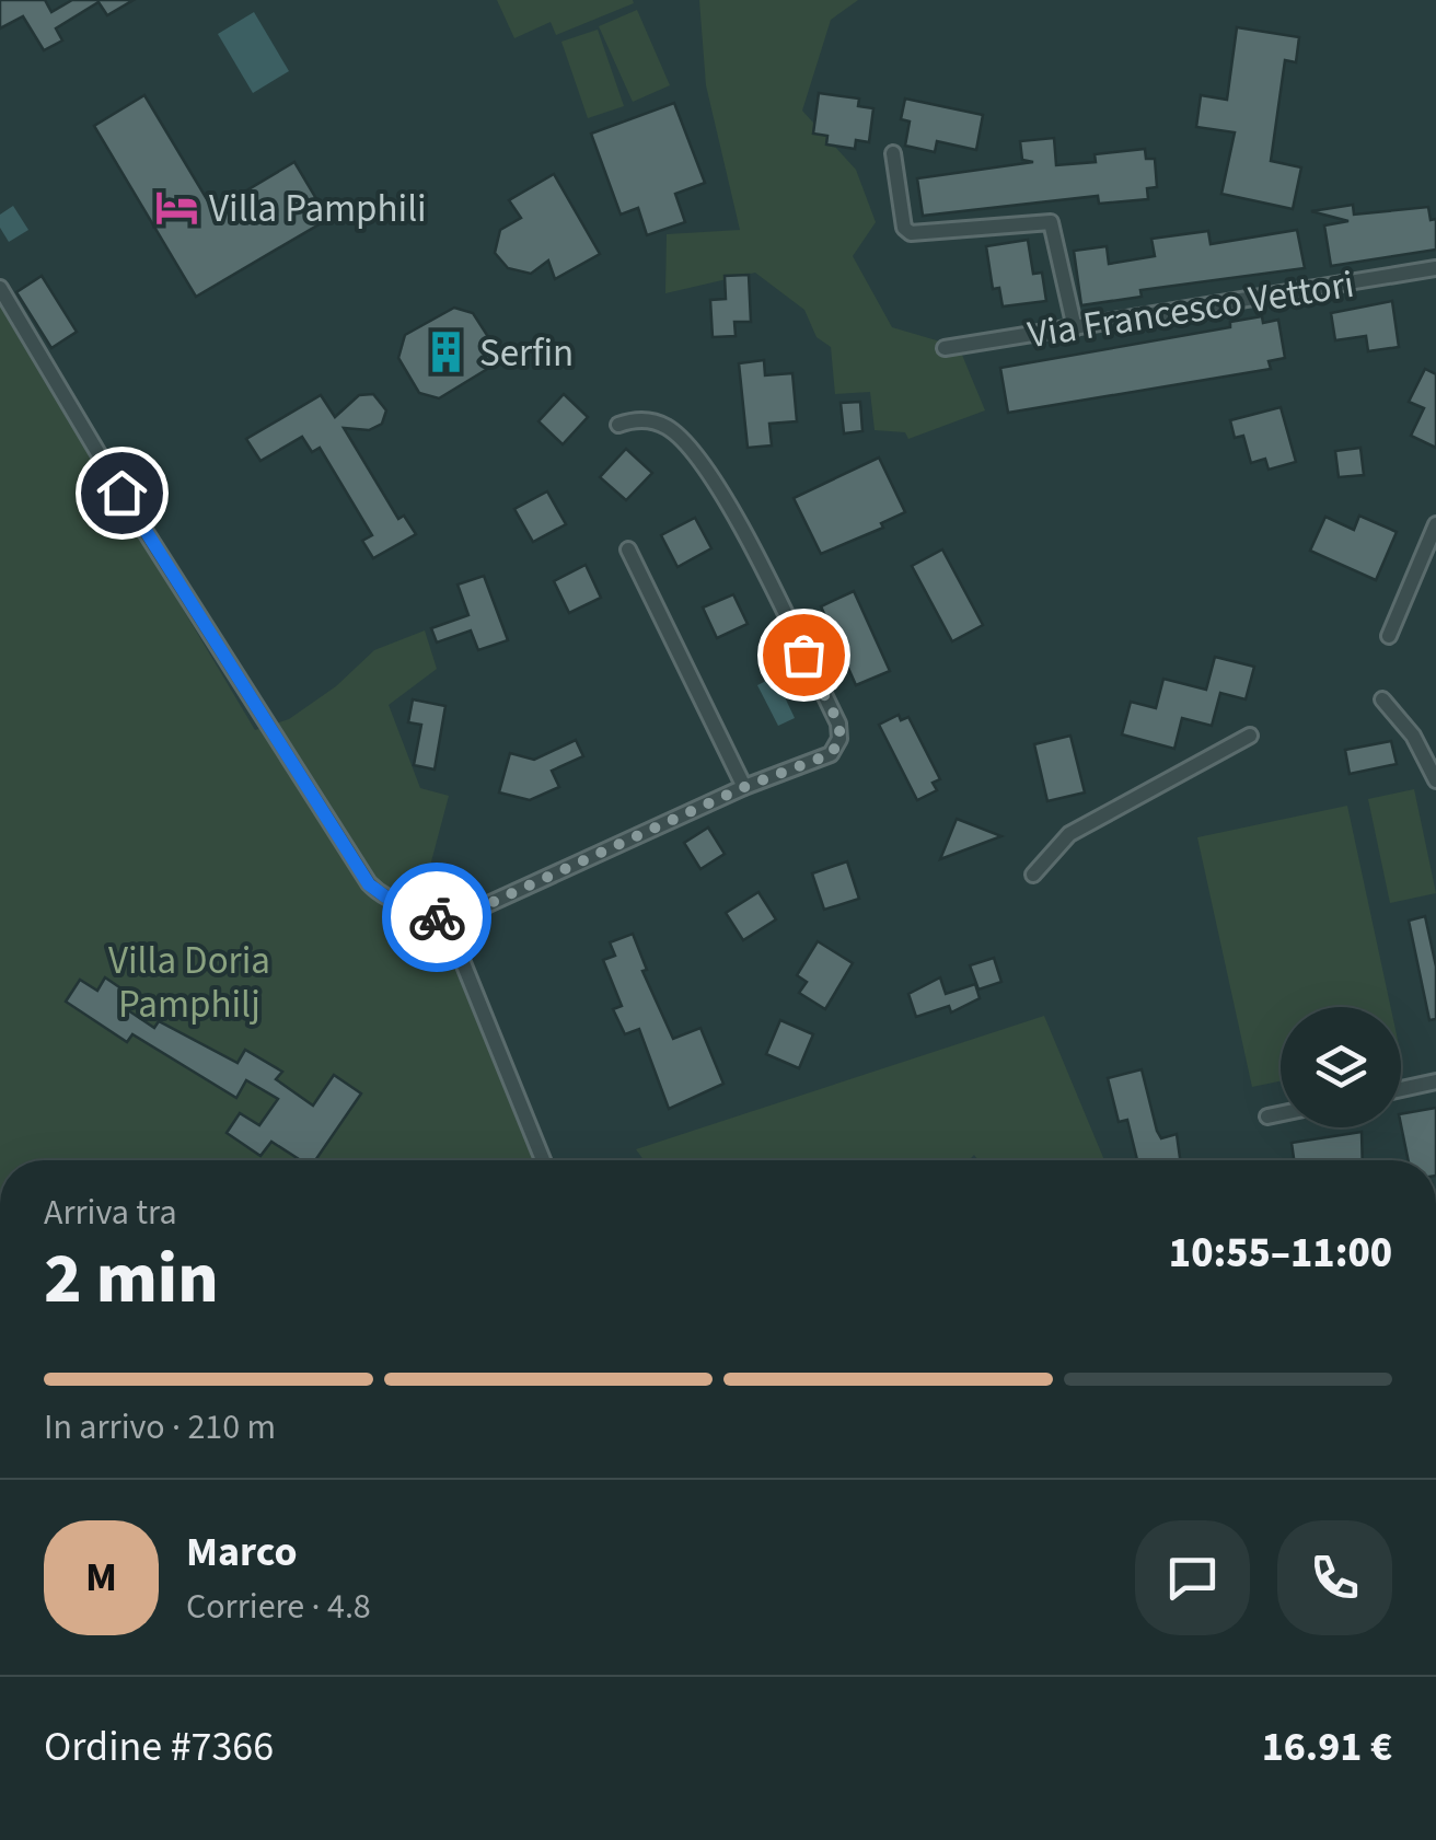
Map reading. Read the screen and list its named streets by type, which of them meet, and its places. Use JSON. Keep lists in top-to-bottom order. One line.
{"streets":{"street":["Via Francesco Vettori"]},"parks":["Villa Doria Pamphilj"],"places":{"hotel":["Villa Pamphili"],"building":["Serfin"]},"page":{"heading":["2 min","Arriva tra","10:55–11:00"],"panel":["Marco","Corriere · 4.8","Ordine #7366","16.91 €"],"bar":"In arrivo · 210 m","round":"M"}}
